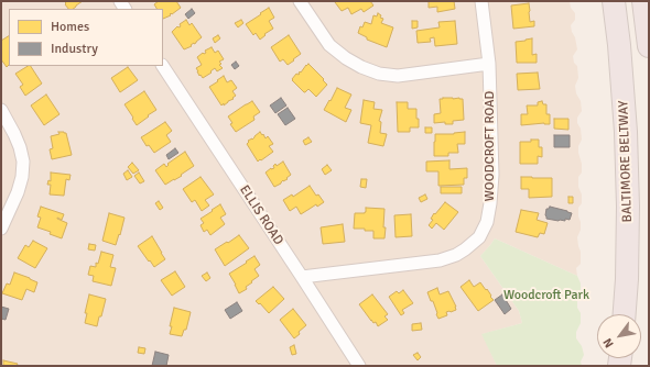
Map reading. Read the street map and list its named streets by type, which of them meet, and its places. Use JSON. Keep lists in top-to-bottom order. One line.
{"streets":{"highway":["BALTIMORE BELTWAY"],"street":["WOODCROFT ROAD","ELLIS ROAD"]},"crossings":[["WOODCROFT ROAD","ELLIS ROAD"]],"parks":["Woodcroft Park"],"legend":["Homes","Industry"],"north":"bottom left"}
